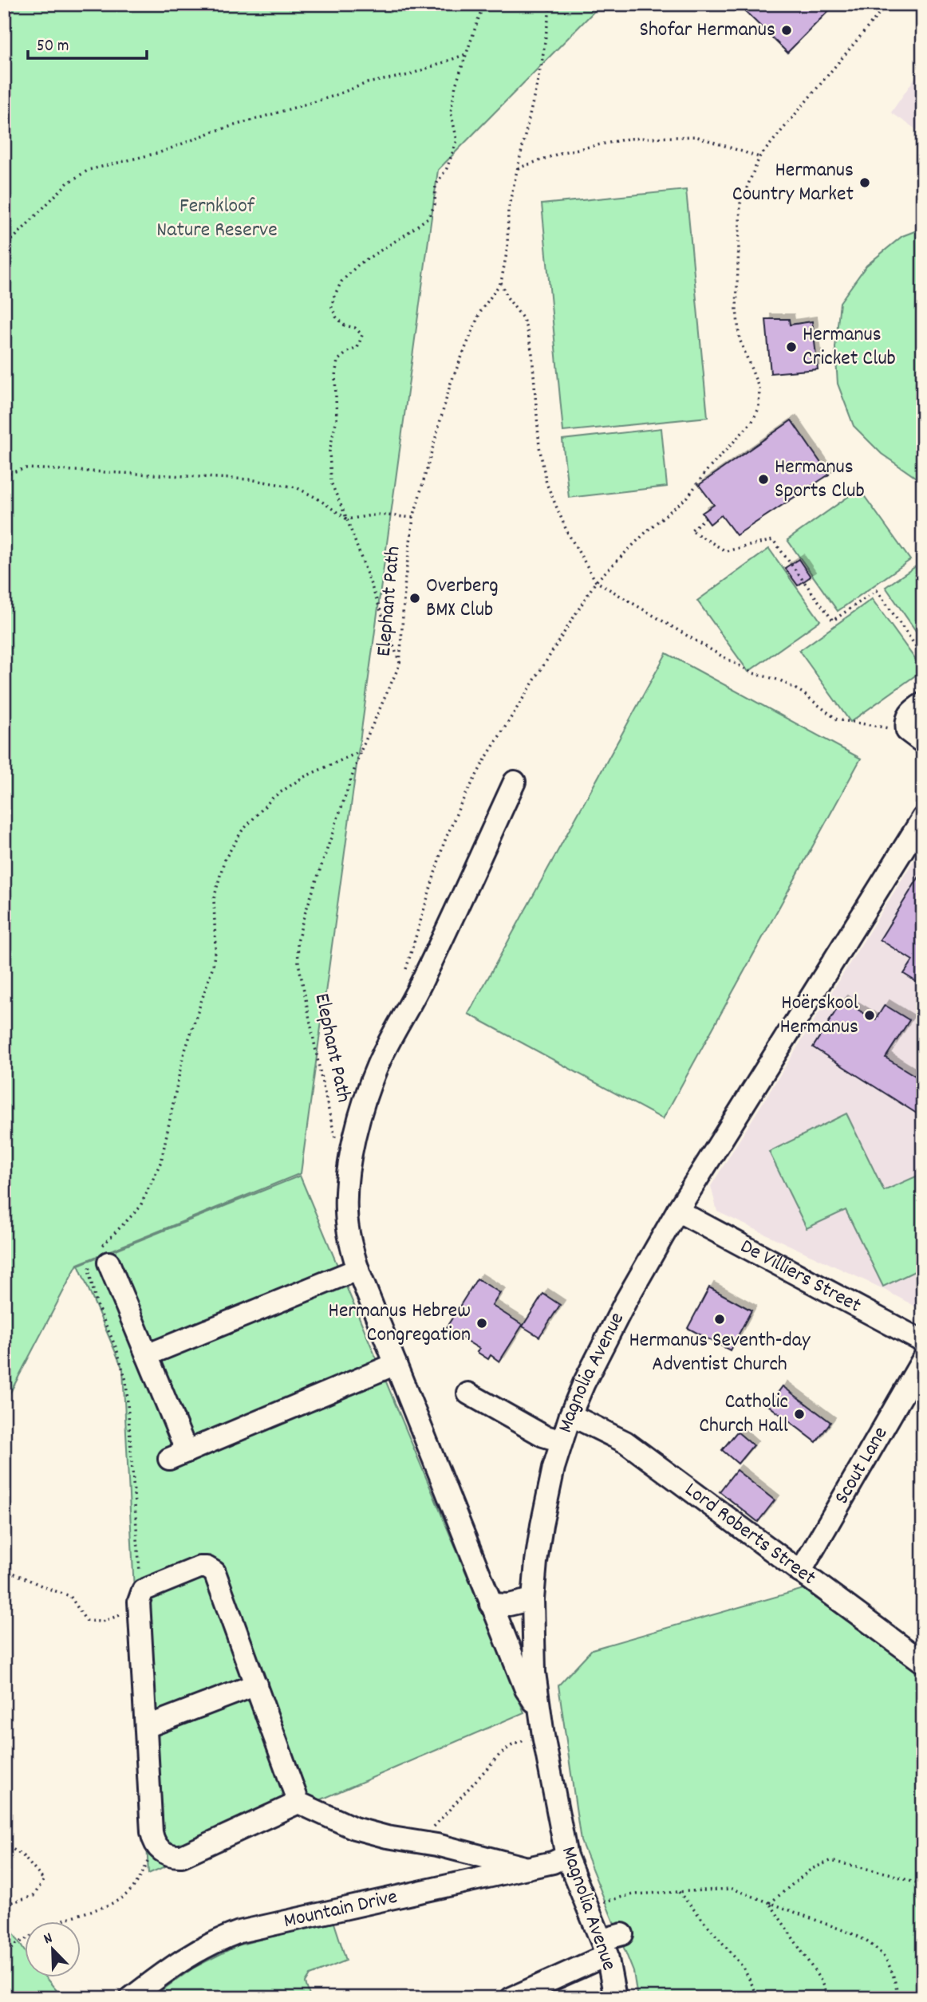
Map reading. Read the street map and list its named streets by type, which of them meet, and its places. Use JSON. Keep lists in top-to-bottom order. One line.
{"streets":{"street":["De Villiers Street","Magnolia Avenue","Scout Lane","Lord Roberts Street","Mountain Drive"],"path":["Elephant Path"]},"crossings":[["De Villiers Street","Magnolia Avenue"],["Magnolia Avenue","Lord Roberts Street"],["Magnolia Avenue","Mountain Drive"],["Scout Lane","Lord Roberts Street"]],"parks":["Fernkloof Nature Reserve"],"places":["Shofar Hermanus","Hermanus Country Market","Hermanus Cricket Club","Hermanus Sports Club","Overberg BMX Club","Hoërskool Hermanus","Hermanus Seventh-day Adventist Church","Hermanus Hebrew Congregation","Catholic Church Hall"],"scale_bar":"50 m","north":"top left"}
